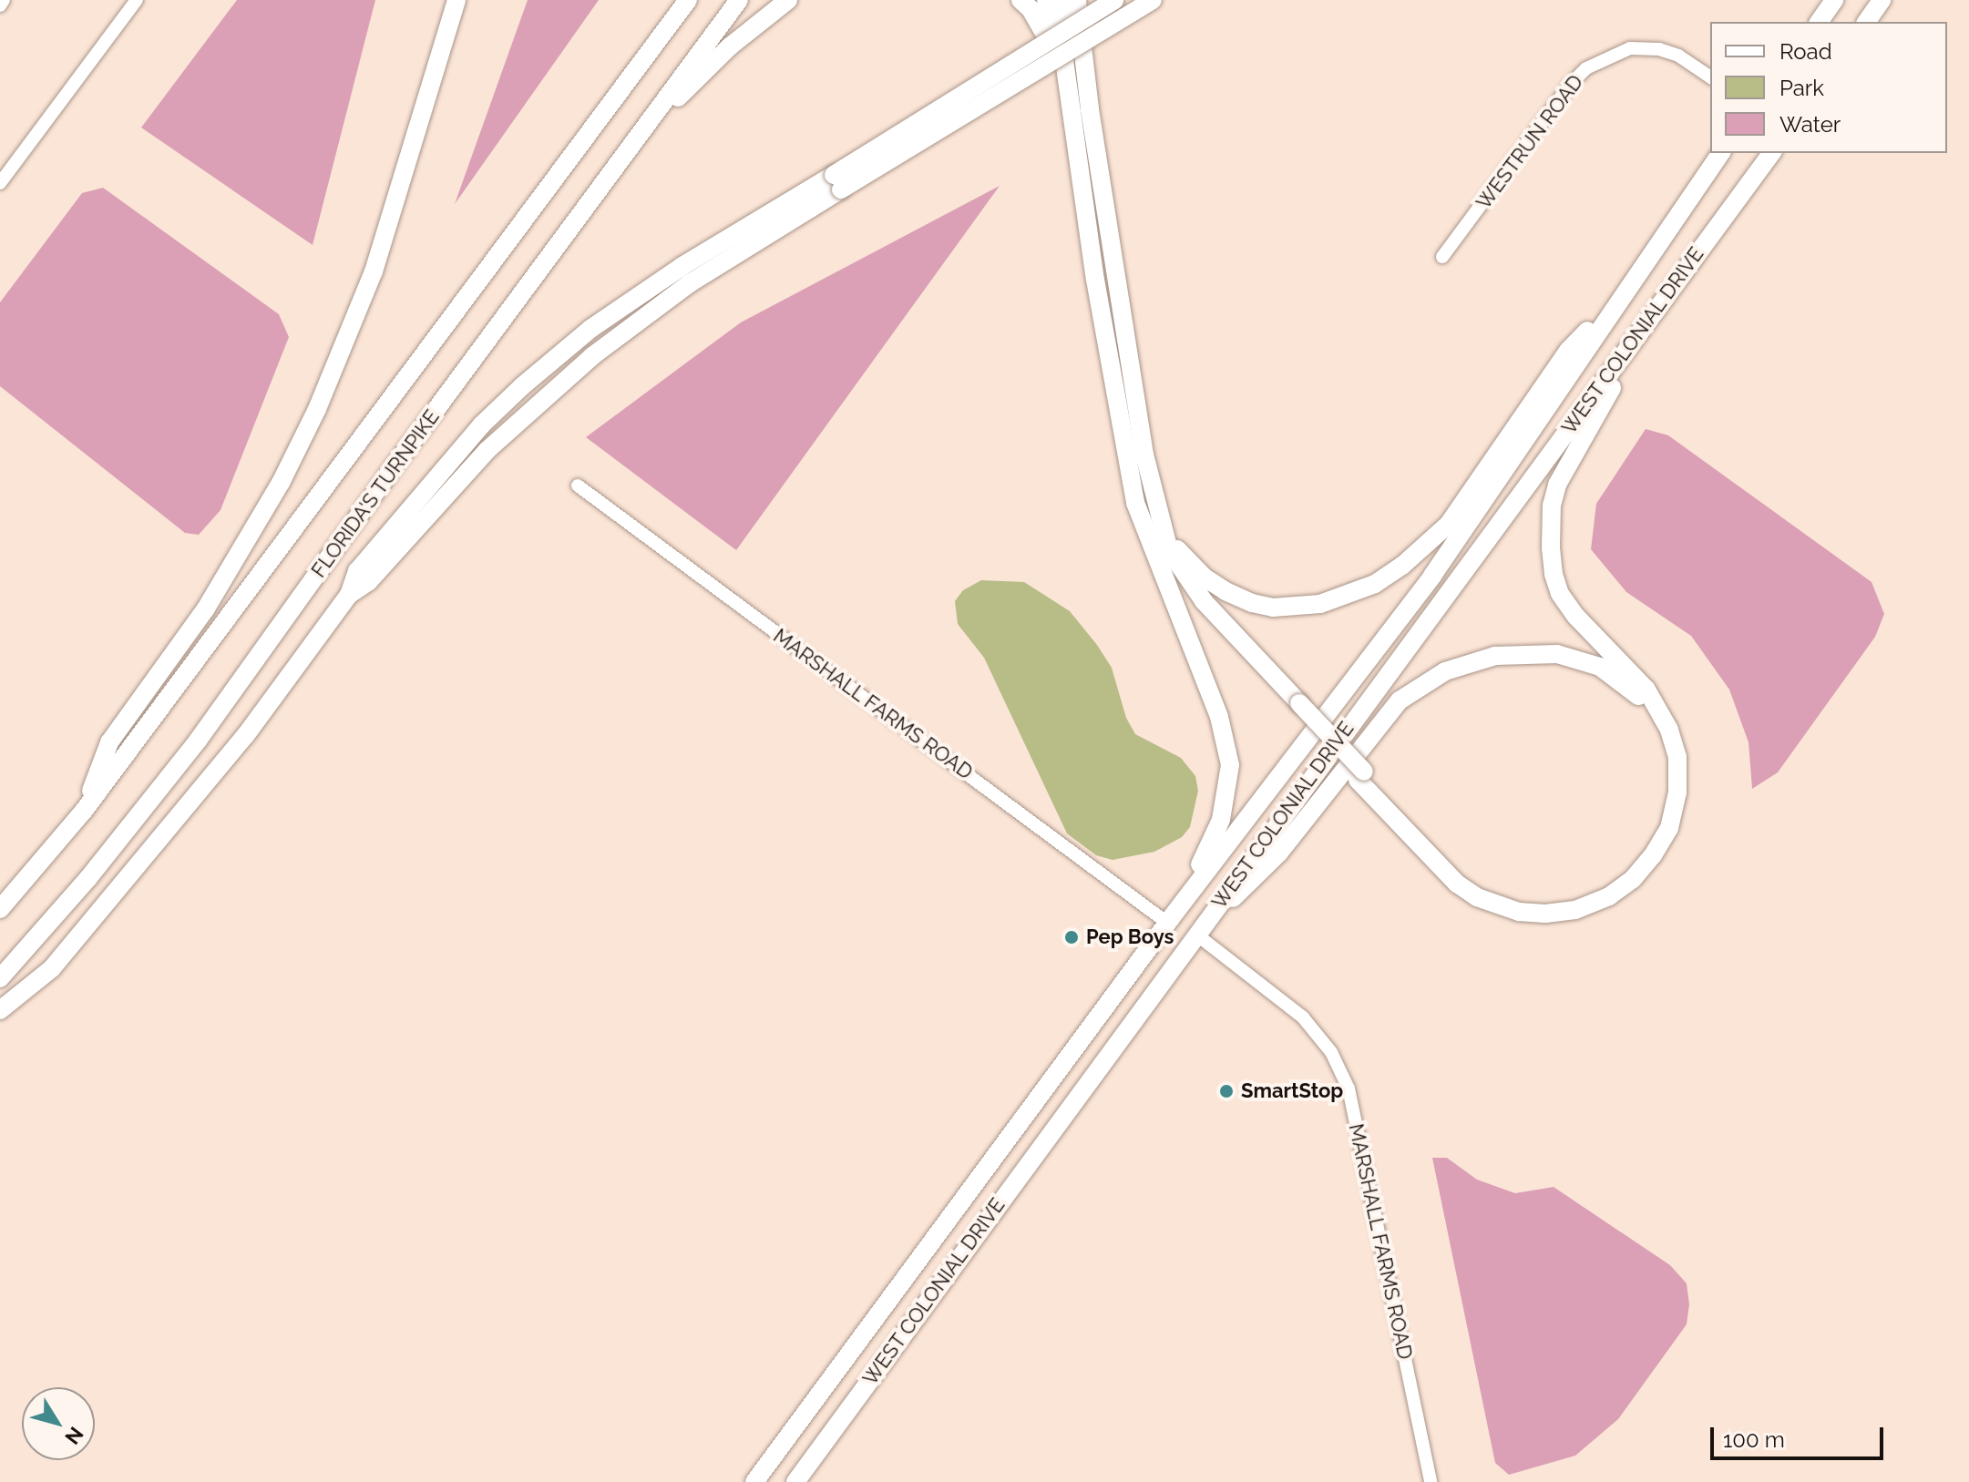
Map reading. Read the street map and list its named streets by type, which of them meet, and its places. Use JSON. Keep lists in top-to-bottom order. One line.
{"streets":{"highway":["WEST COLONIAL DRIVE","FLORIDA'S TURNPIKE"],"street":["WESTRUN ROAD","MARSHALL FARMS ROAD"]},"crossings":[["WEST COLONIAL DRIVE","MARSHALL FARMS ROAD"]],"places":["Pep Boys","SmartStop"],"legend":["Road","Park","Water"],"scale_bar":"100 m","north":"bottom right"}
